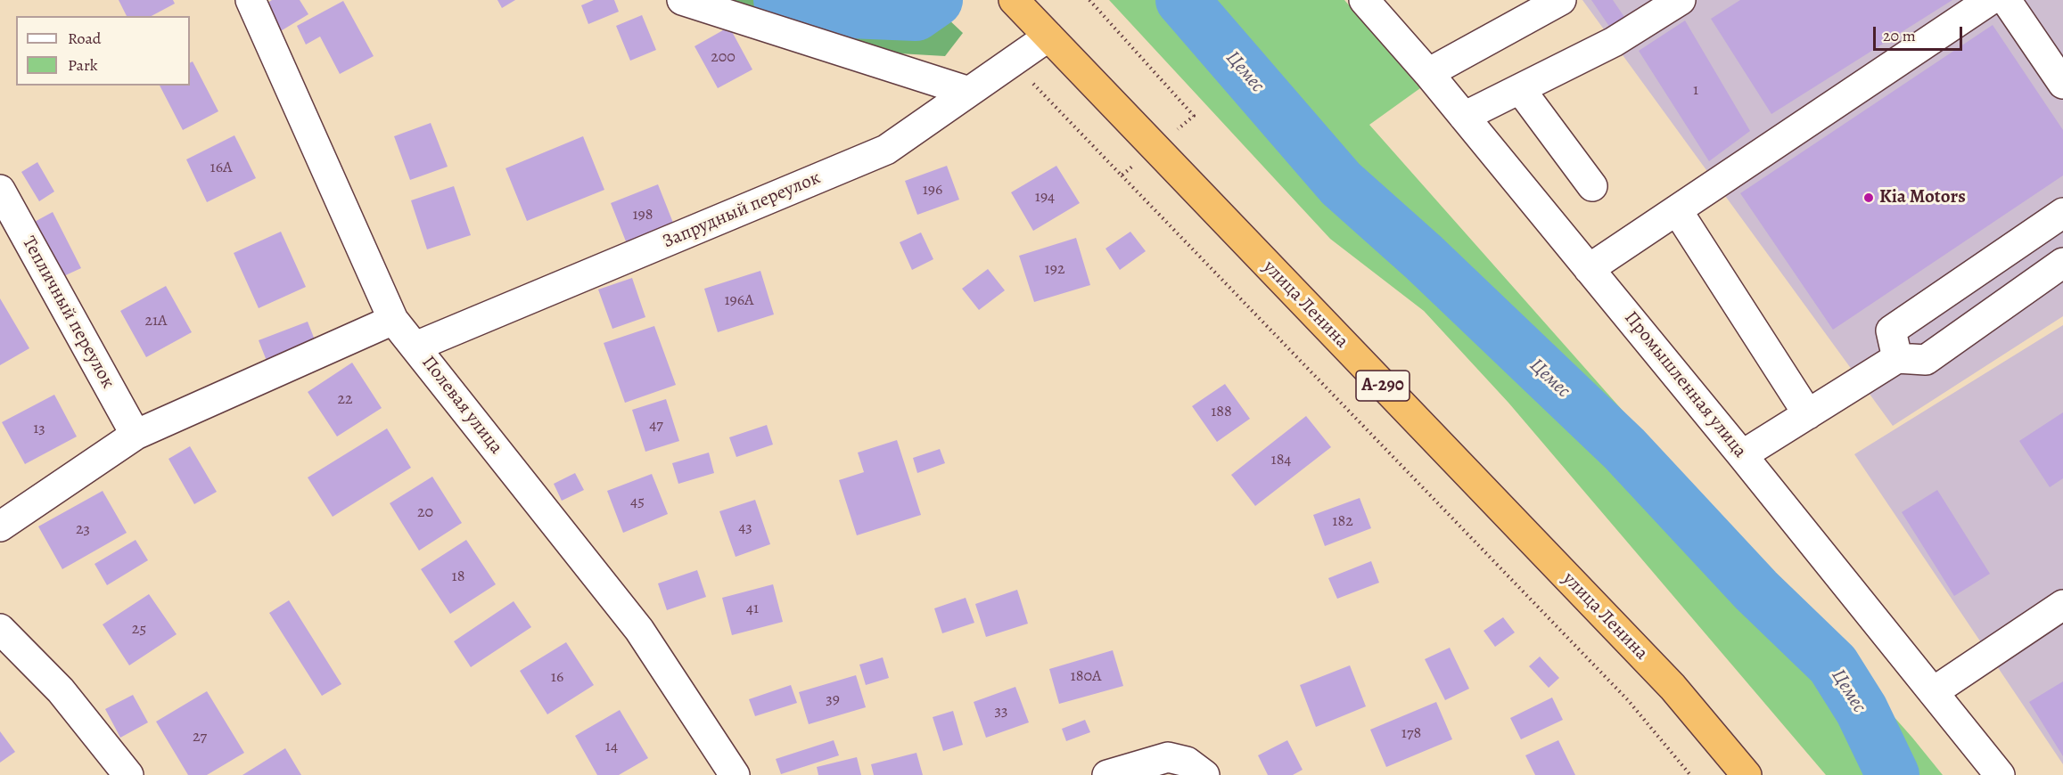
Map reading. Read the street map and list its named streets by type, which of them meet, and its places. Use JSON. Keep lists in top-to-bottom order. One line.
{"streets":{"highway":["улица Ленина","А-290"],"street":["Запрудный переулок","Тепличный переулок","Промышленная улица","Полевая улица"]},"crossings":[["Запрудный переулок","улица Ленина"],["Запрудный переулок","Полевая улица"]],"water":["Цемес"],"places":["Kia Motors"],"house_numbers":["200","1","16А","196","194","198","192","196А","21А","22","188","47","13","184","45","20","182","43","23","18","41","25","180А","16","39","33","178","27","14"],"legend":["Road","Park"],"scale_bar":"20 m"}
